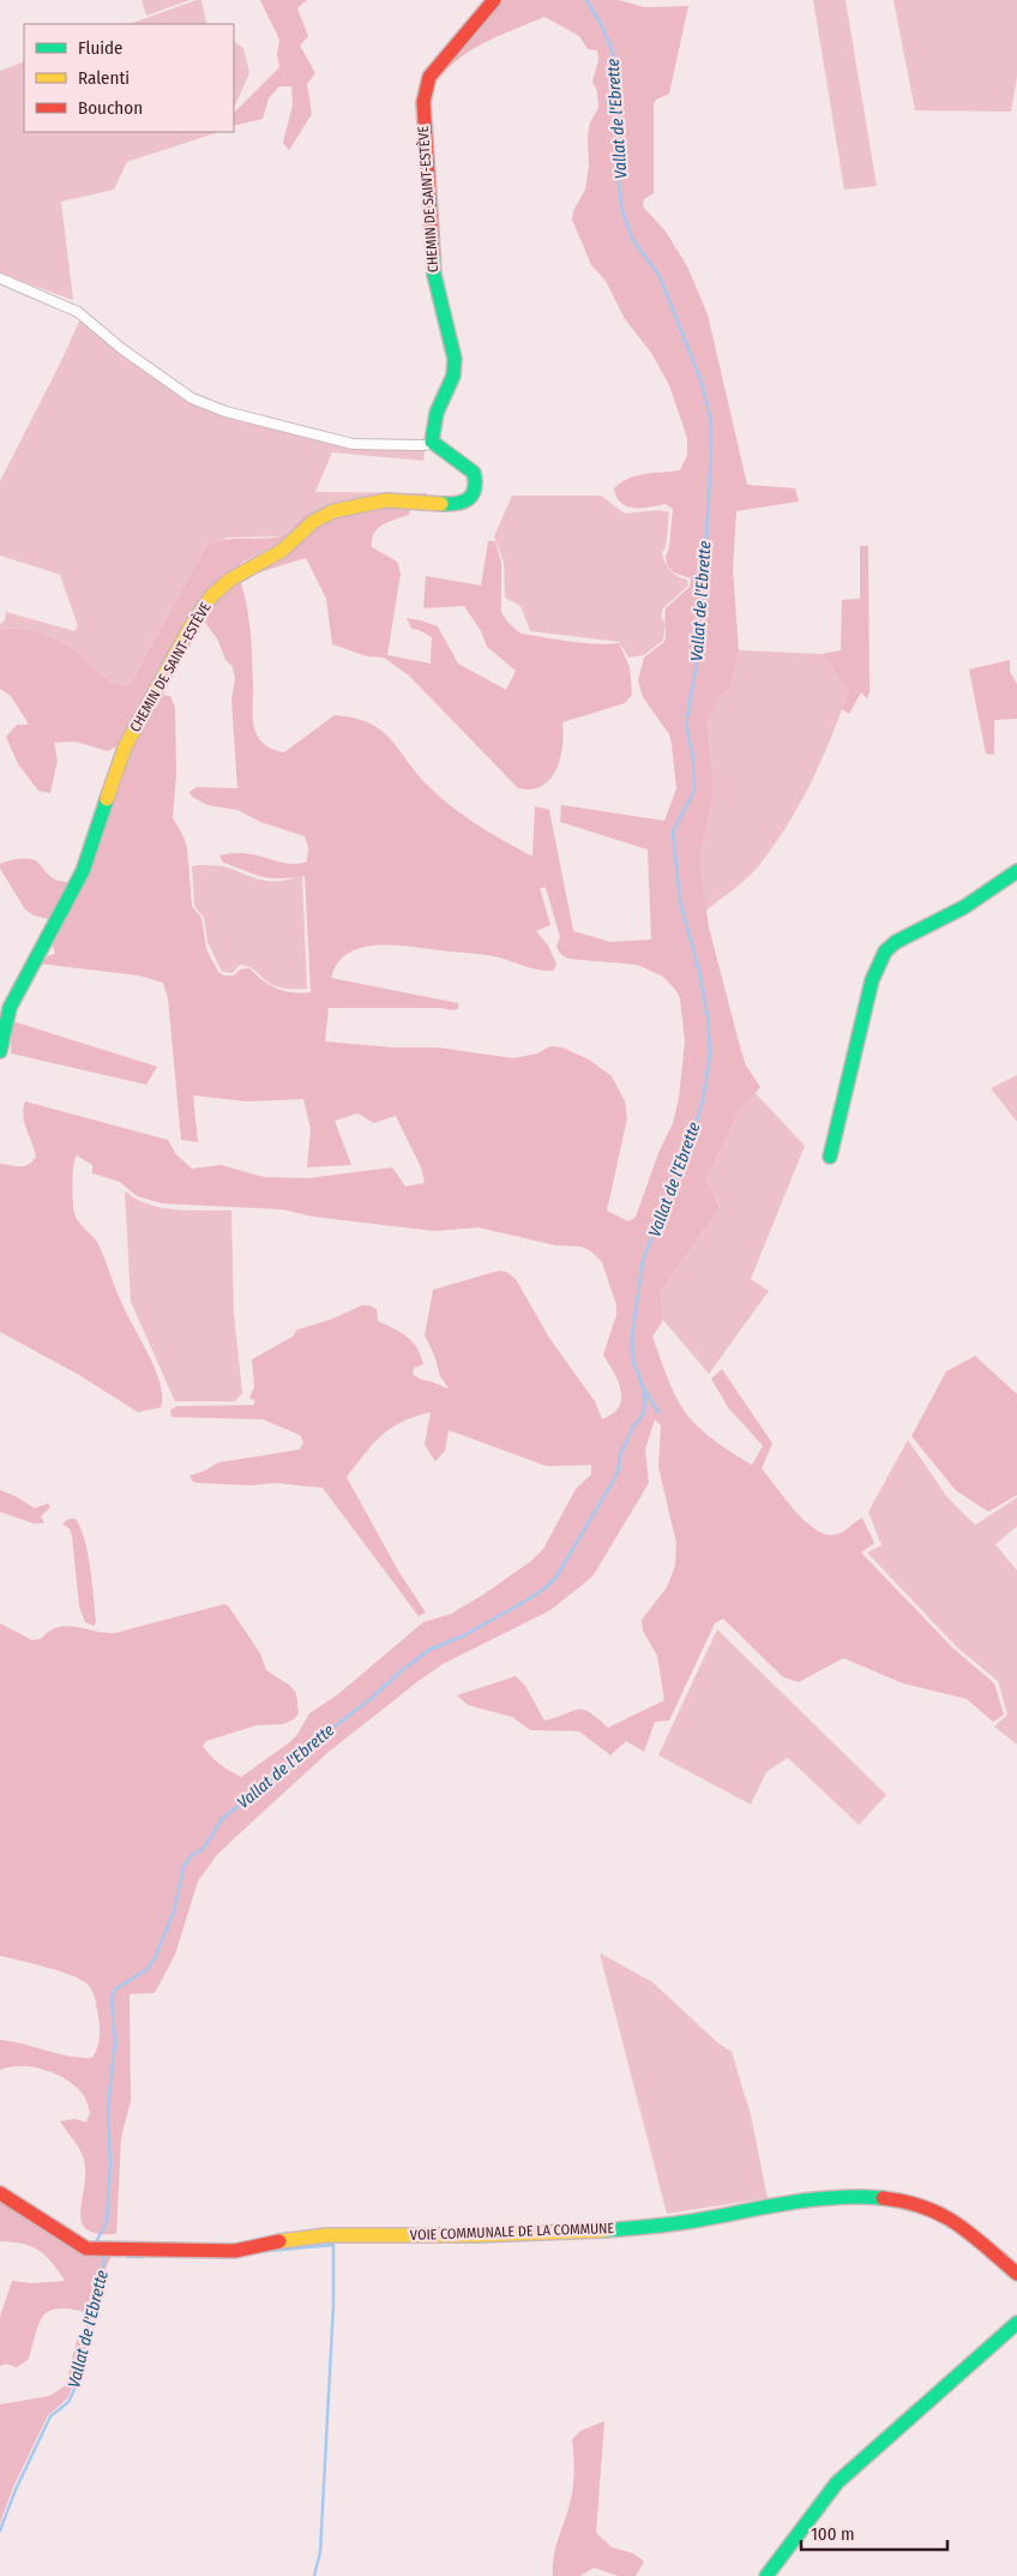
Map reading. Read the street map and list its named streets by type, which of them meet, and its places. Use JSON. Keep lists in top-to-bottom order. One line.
{"streets":{"street":["CHEMIN DE SAINT-ESTÈVE","VOIE COMMUNALE DE LA COMMUNE"]},"water":["Vallat de l'Ebrette"],"legend":["Fluide","Ralenti","Bouchon"],"scale_bar":"100 m"}
